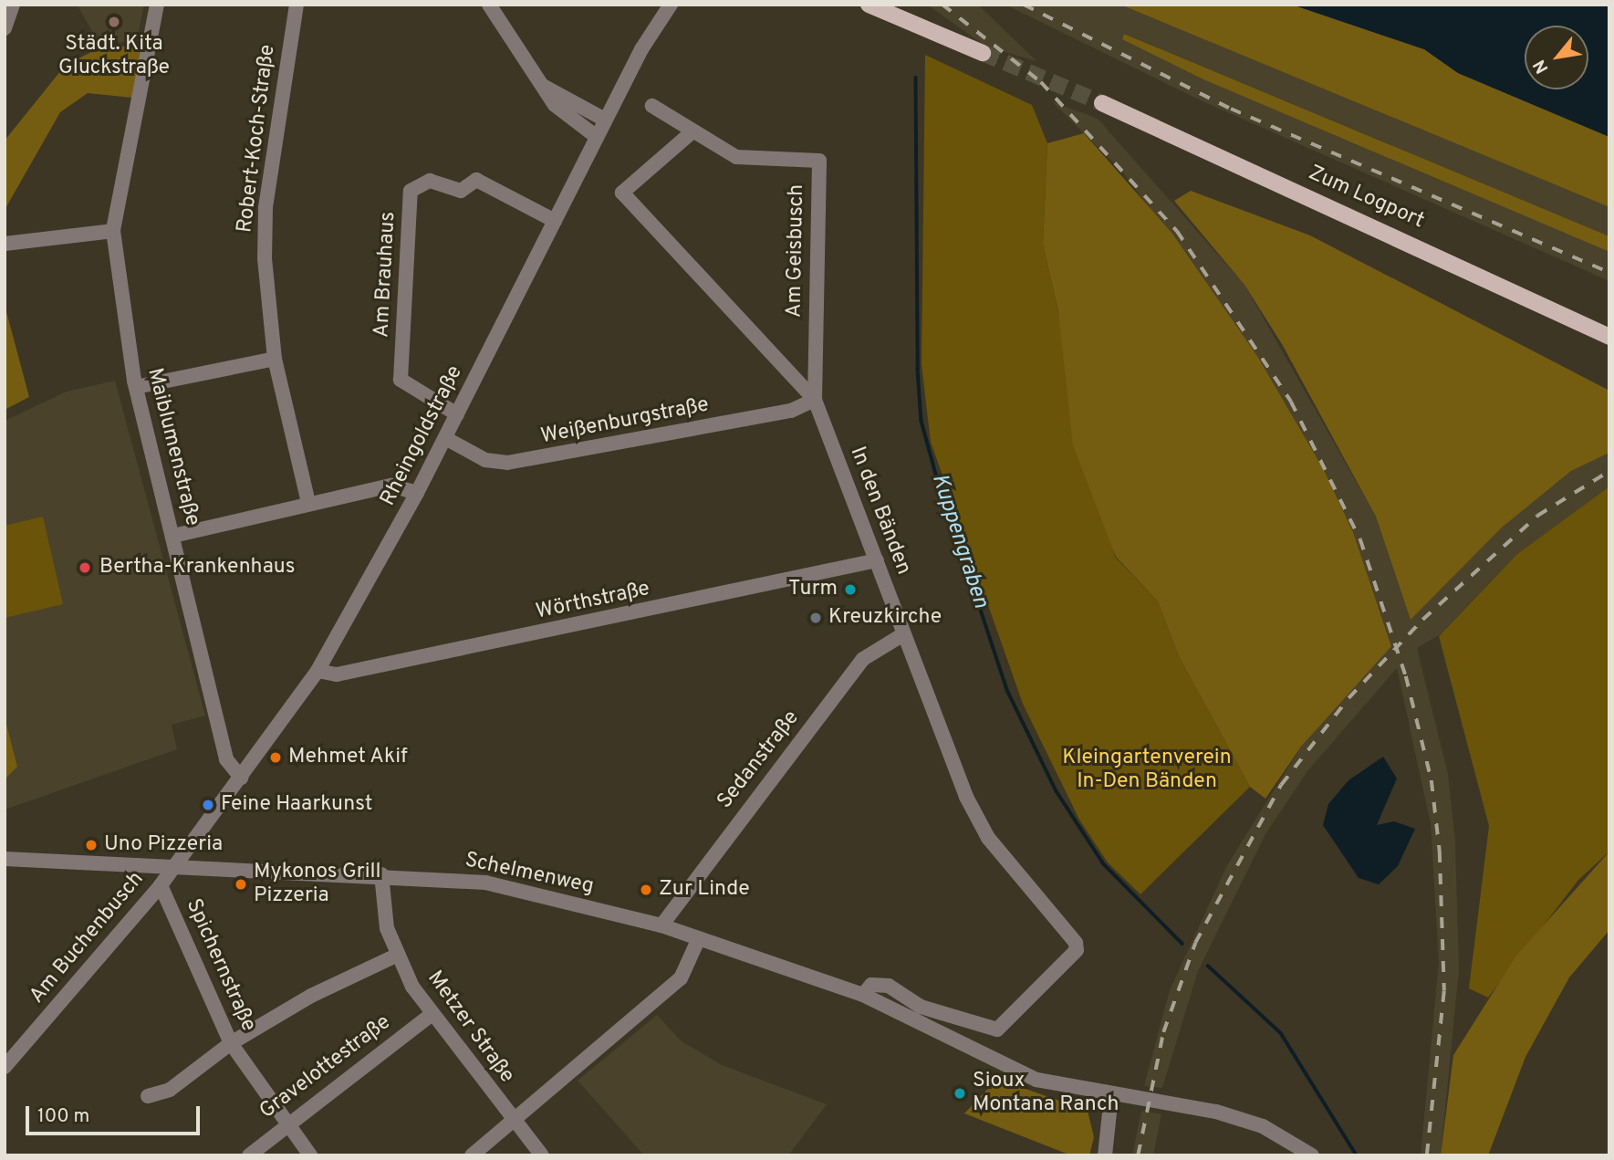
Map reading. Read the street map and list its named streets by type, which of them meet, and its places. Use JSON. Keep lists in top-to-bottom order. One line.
{"streets":{"main road":["Zum Logport"],"street":["Robert-Koch-Straße","Am Geisbusch","Am Brauhaus","Weißenburgstraße","Rheingoldstraße","Maiblumenstraße","In den Bänden","Wörthstraße","Sedanstraße","Schelmenweg","Am Buchenbusch","Spichernstraße","Metzer Straße","Gravelottestraße"]},"crossings":[["Am Geisbusch","Weißenburgstraße"],["Am Geisbusch","In den Bänden"],["Am Brauhaus","Rheingoldstraße"],["Weißenburgstraße","Rheingoldstraße"],["Weißenburgstraße","In den Bänden"],["Rheingoldstraße","Maiblumenstraße"],["Rheingoldstraße","Wörthstraße"],["Rheingoldstraße","Schelmenweg"],["Rheingoldstraße","Am Buchenbusch"],["In den Bänden","Wörthstraße"],["In den Bänden","Sedanstraße"],["In den Bänden","Schelmenweg"],["Sedanstraße","Schelmenweg"],["Schelmenweg","Am Buchenbusch"],["Schelmenweg","Metzer Straße"],["Am Buchenbusch","Spichernstraße"],["Spichernstraße","Gravelottestraße"],["Metzer Straße","Gravelottestraße"]],"water":["Kuppengraben"],"parks":["Kleingartenverein In-Den Bänden"],"places":["Städt. Kita Gluckstraße","Bertha-Krankenhaus","Turm","Kreuzkirche","Mehmet Akif","Feine Haarkunst","Uno Pizzeria","Mykonos Grill Pizzeria","Zur Linde","Sioux Montana Ranch"],"scale_bar":"100 m","north":"bottom left"}
